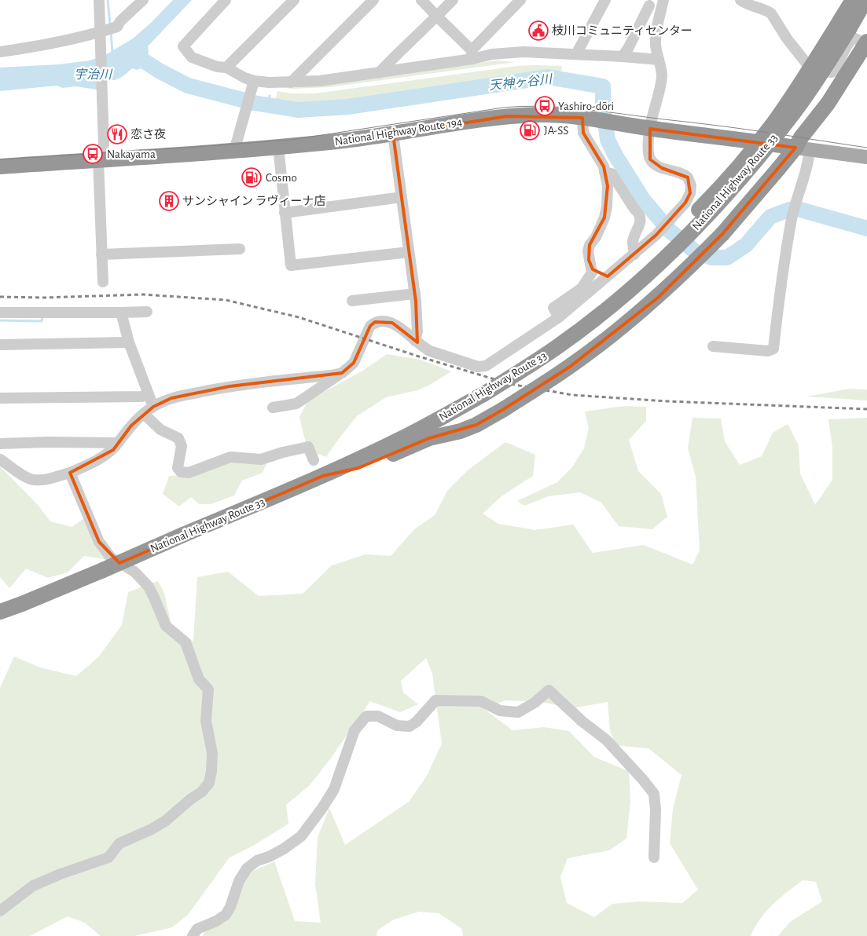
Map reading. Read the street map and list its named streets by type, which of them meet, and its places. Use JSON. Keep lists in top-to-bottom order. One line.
{"streets":{"highway":["National Highway Route 194","National Highway Route 33"]},"water":["宇治川","天神ヶ谷川"],"places":{"public building":["枝川コミュニティセンター"],"bus stop":["Yashiro-dōri","Nakayama"],"fuel station":["JA-SS","Cosmo"],"restaurant":["恋さ夜"],"building":["サンシャイン ラヴィーナ店"]}}
